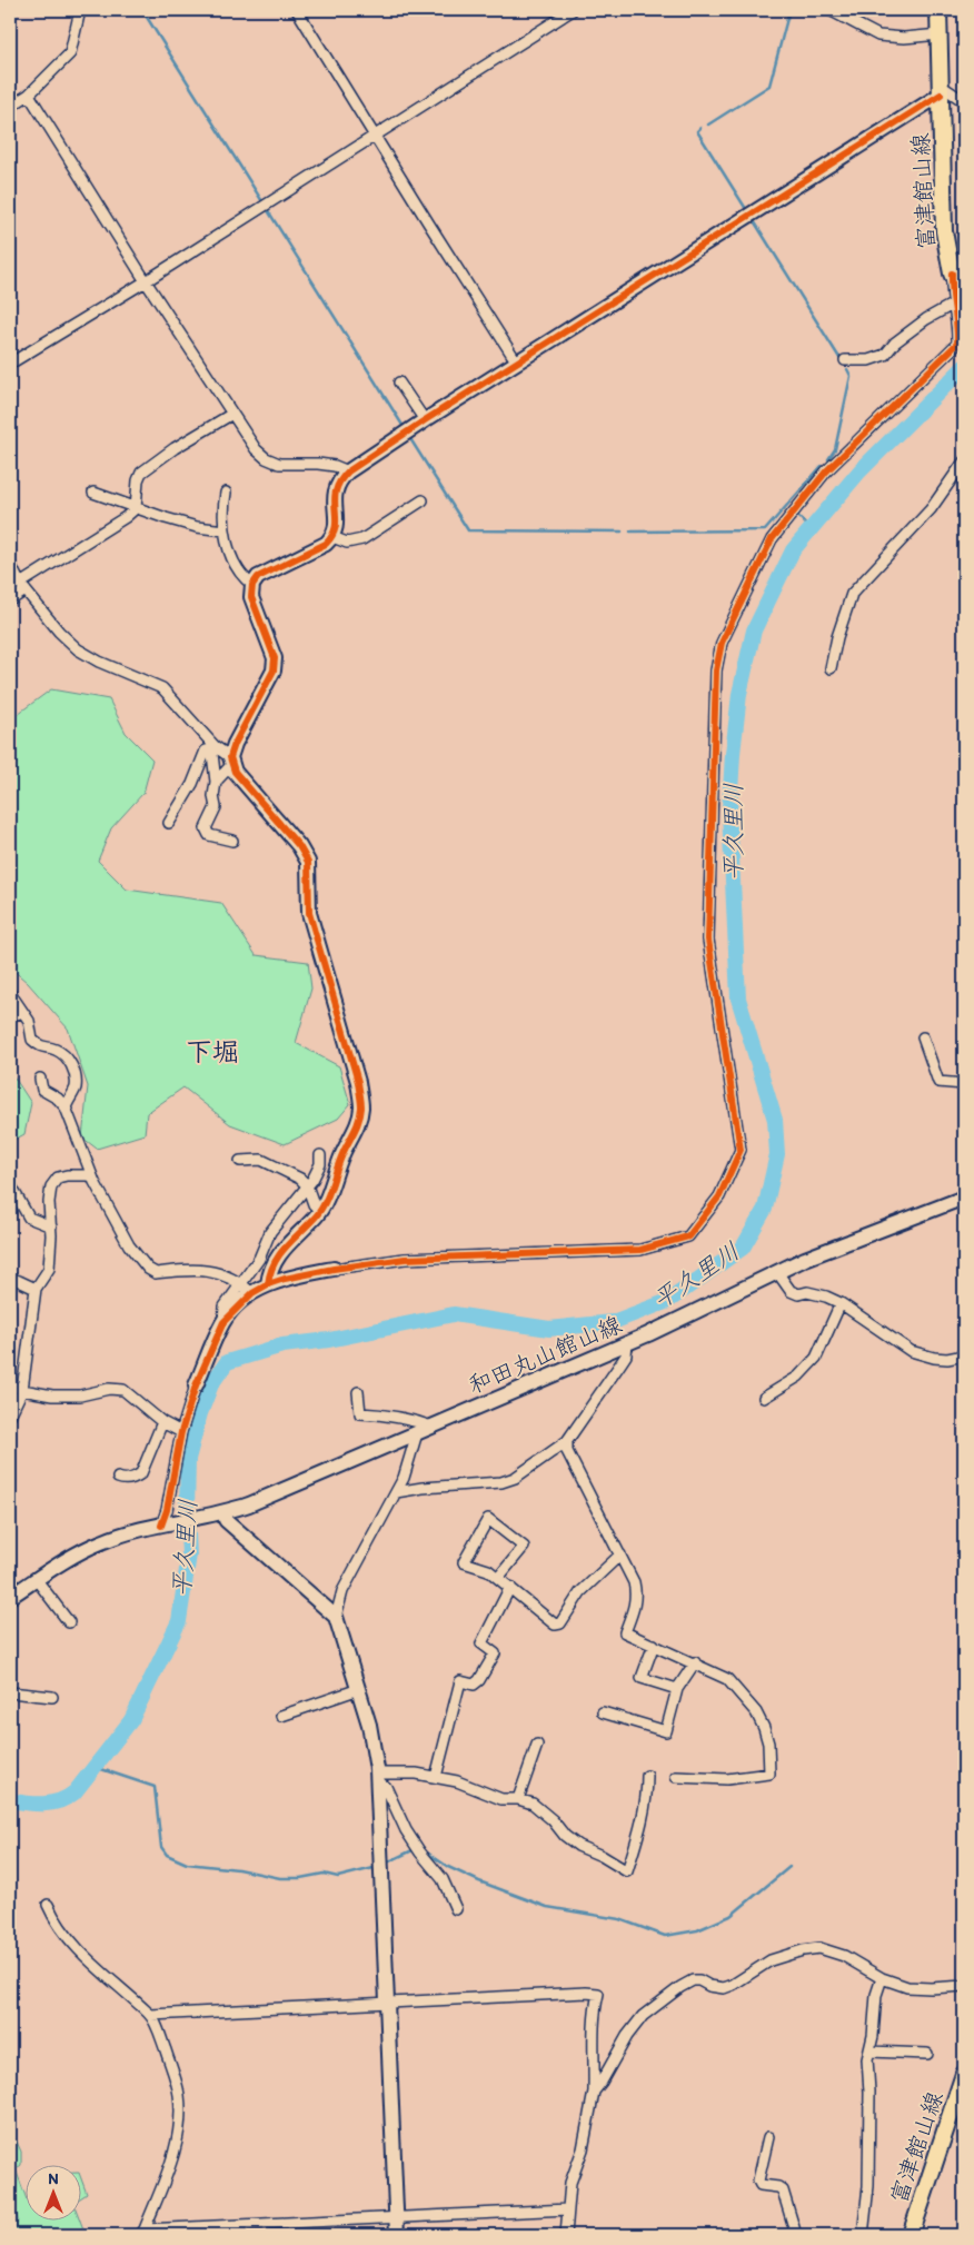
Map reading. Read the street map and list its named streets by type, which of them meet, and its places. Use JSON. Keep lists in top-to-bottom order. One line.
{"streets":{"main road":["富津館山線"],"street":["和田丸山館山線"]},"districts":["下堀"],"water":["平久里川"],"north":"top"}
